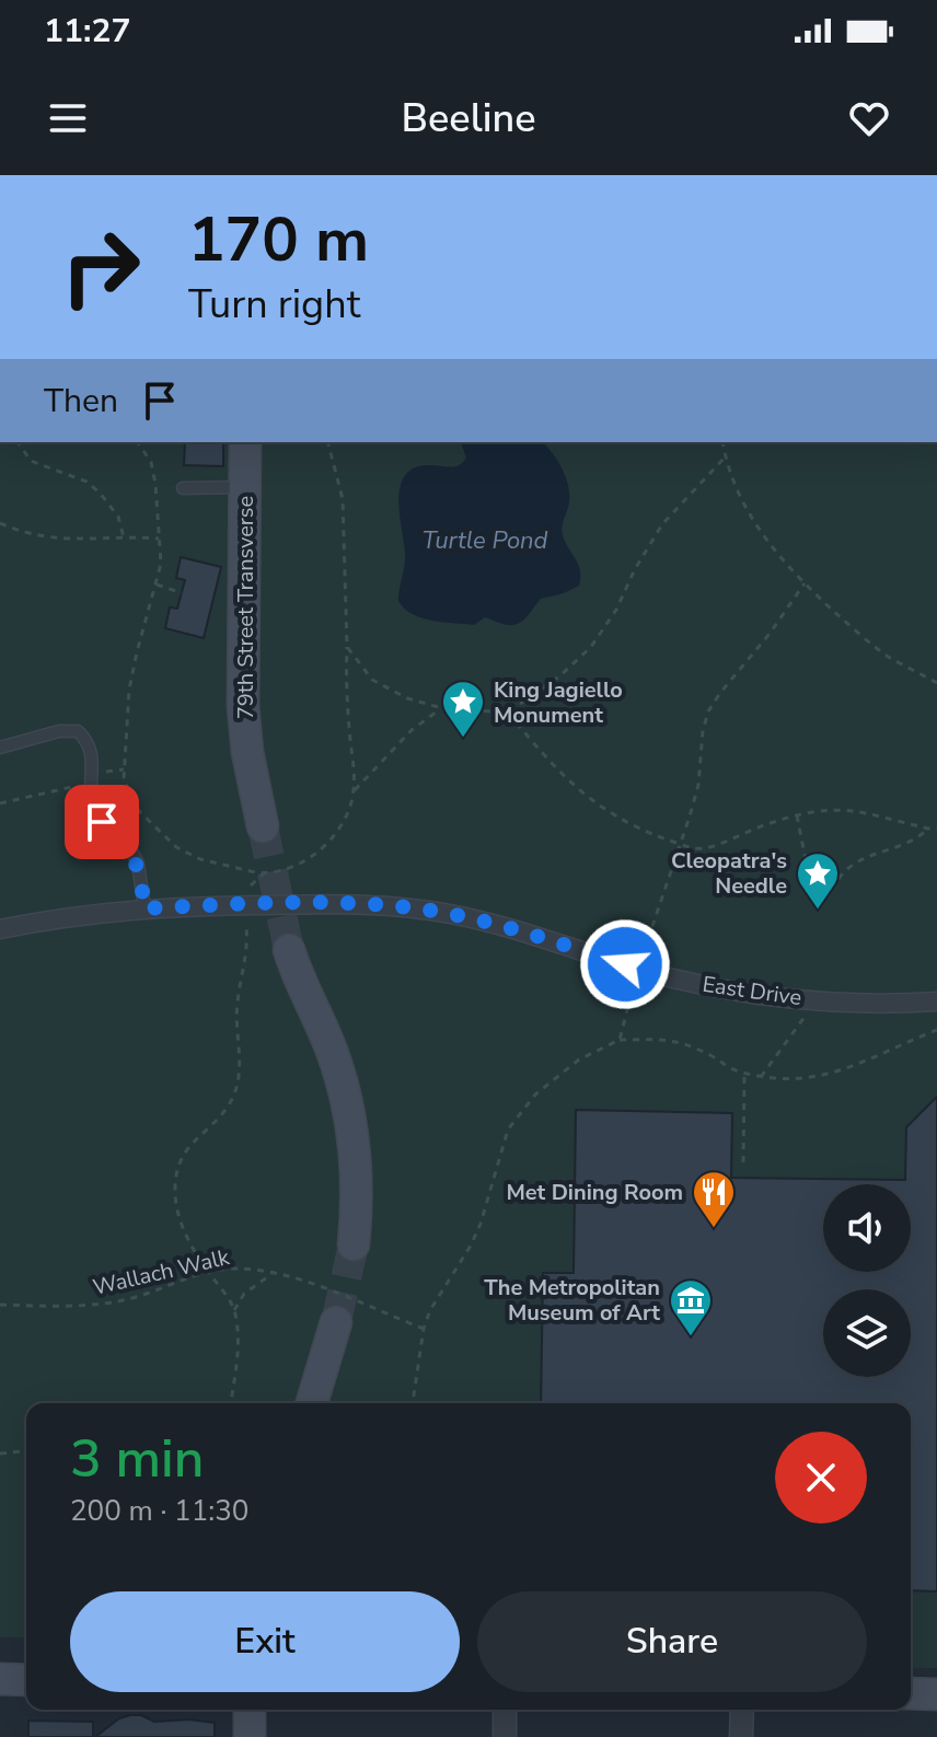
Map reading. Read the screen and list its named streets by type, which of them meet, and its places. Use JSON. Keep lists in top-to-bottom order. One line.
{"streets":{"main road":["79th Street Transverse"],"street":["East Drive"],"path":["Wallach Walk"]},"water":["Turtle Pond"],"places":{"place":["King Jagiello Monument","Cleopatra's Needle"],"restaurant":["Met Dining Room"],"museum":["The Metropolitan Museum of Art"]},"page":{"status":"11:27","header":"Beeline","turn":["170 m","Turn right"],"then":"Then","heading":["3 min","200 m · 11:30"],"buttons":["Exit","Share"]}}
